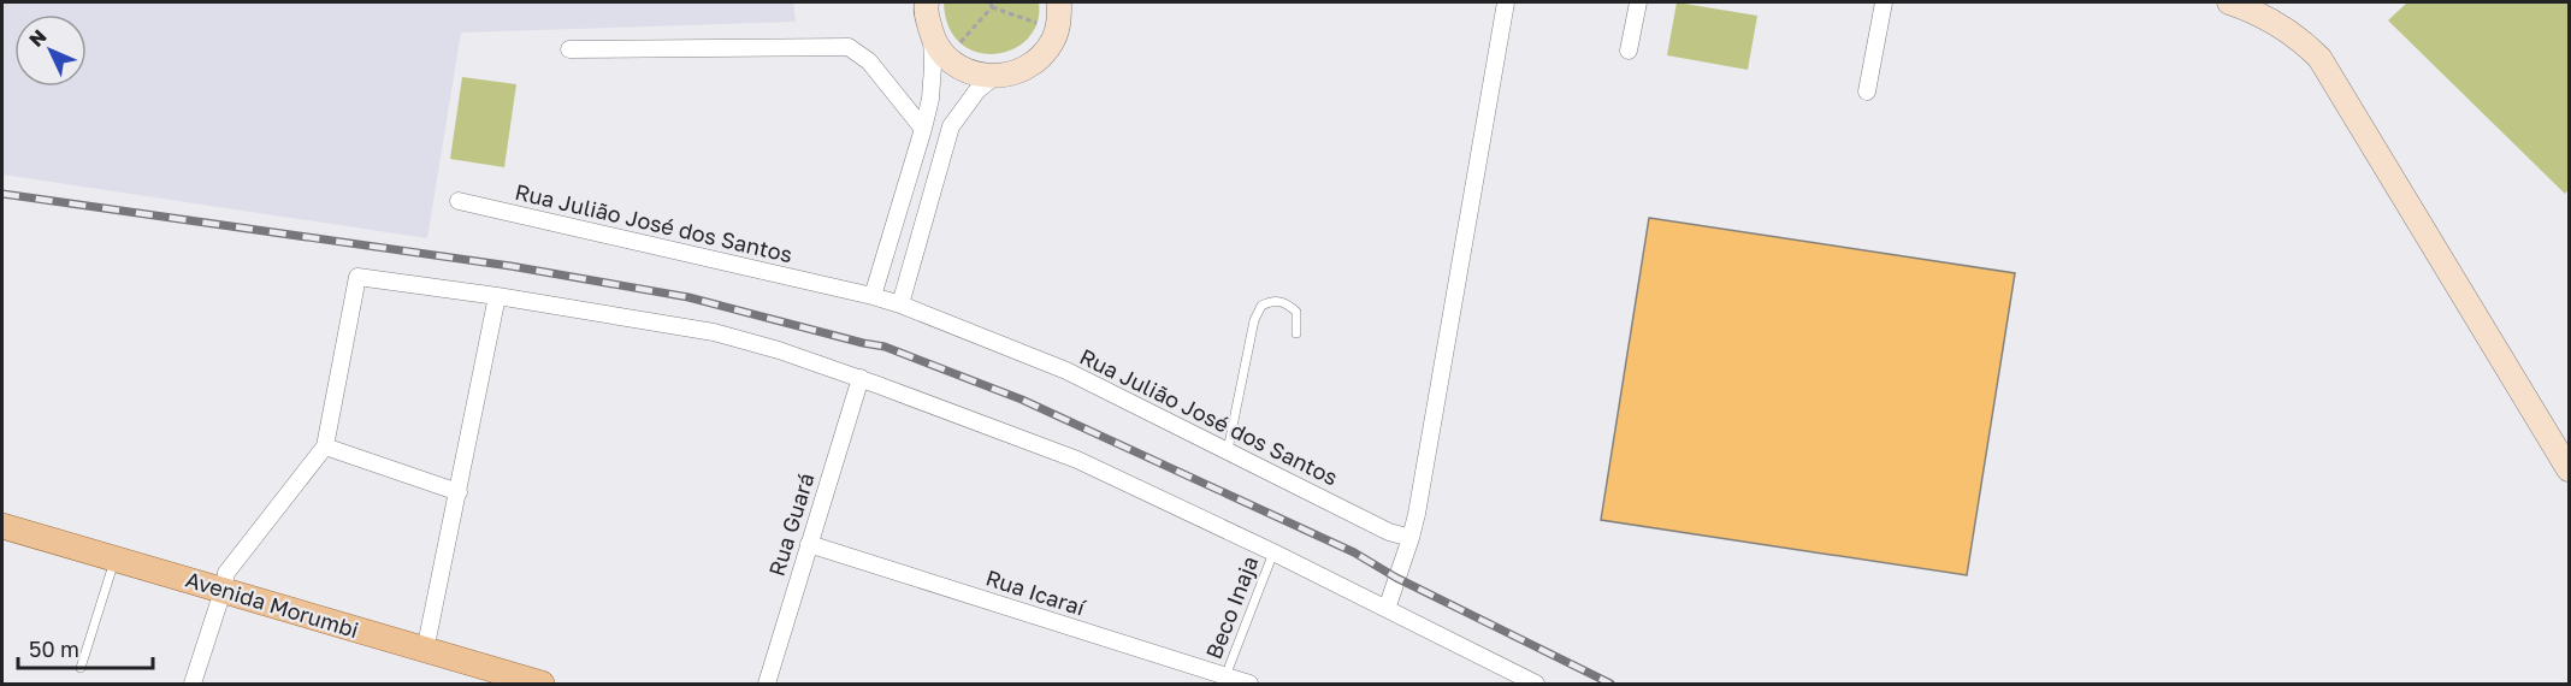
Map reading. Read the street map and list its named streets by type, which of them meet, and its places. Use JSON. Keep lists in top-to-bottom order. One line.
{"streets":{"main road":["Avenida Morumbi"],"street":["Rua Julião José dos Santos","Rua Guará","Rua Icaraí"],"lane":["Beco Inaja"]},"crossings":[["Rua Guará","Rua Icaraí"],["Rua Icaraí","Beco Inaja"]],"scale_bar":"50 m","north":"top left"}
